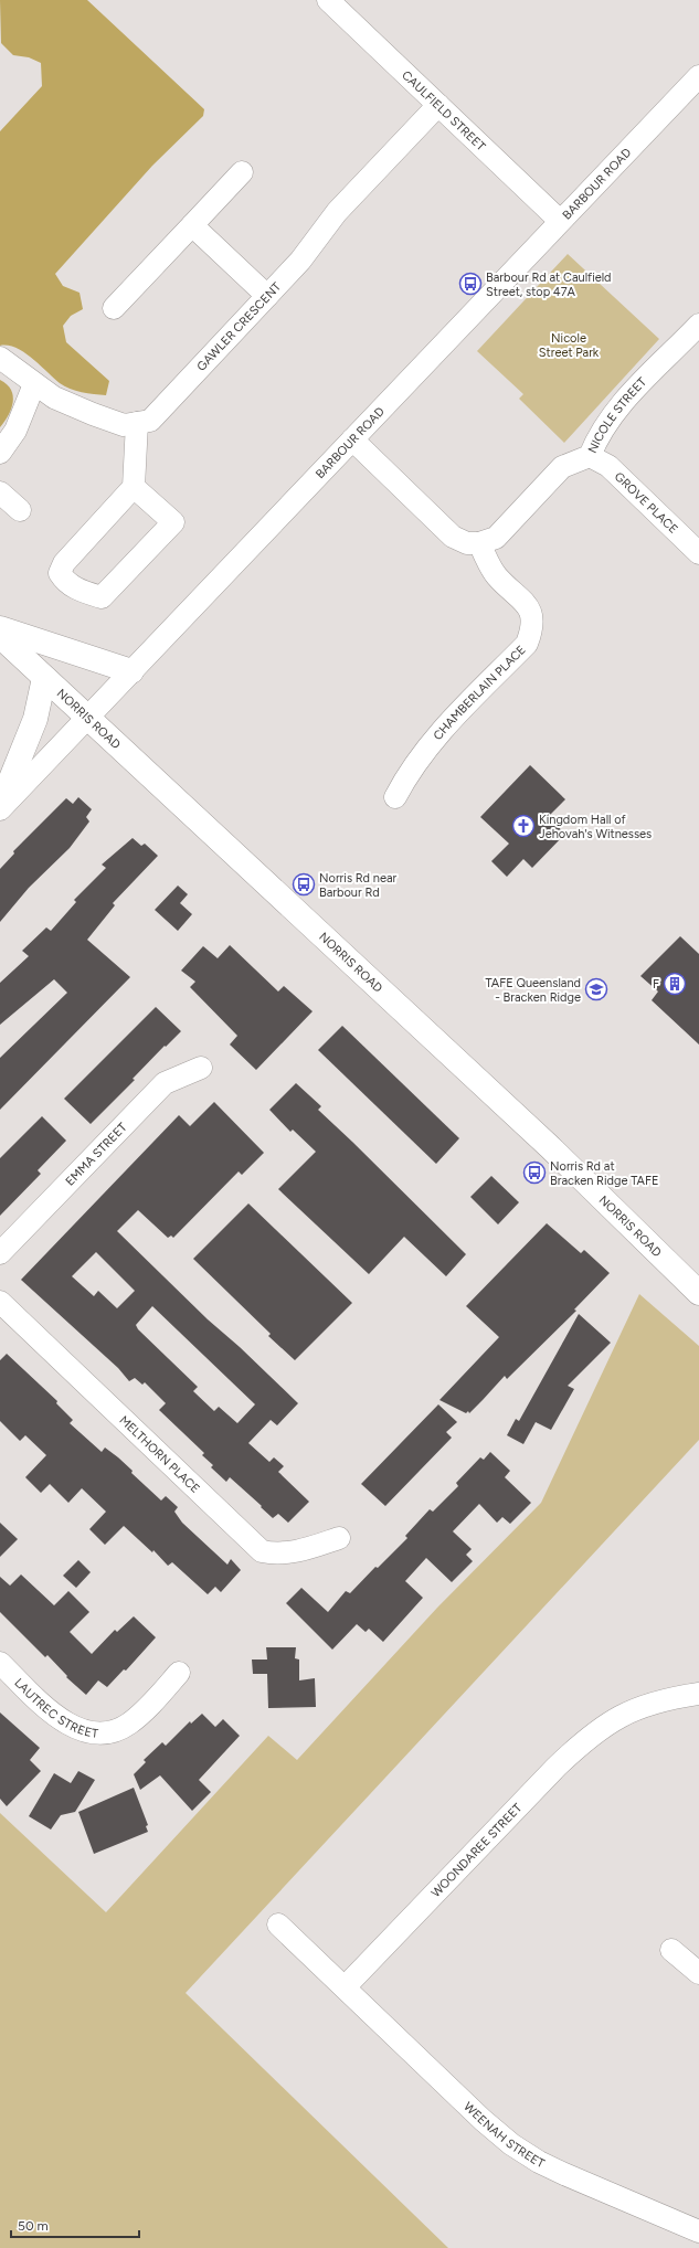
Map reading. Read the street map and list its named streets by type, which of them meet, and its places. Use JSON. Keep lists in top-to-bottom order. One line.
{"streets":{"main road":["NORRIS ROAD"],"street":["CAULFIELD STREET","BARBOUR ROAD","GAWLER CRESCENT","NICOLE STREET","GROVE PLACE","CHAMBERLAIN PLACE","EMMA STREET","MELTHORN PLACE","LAUTREC STREET","WOONDAREE STREET","WEENAH STREET"]},"crossings":[["CAULFIELD STREET","BARBOUR ROAD"],["CAULFIELD STREET","GAWLER CRESCENT"],["BARBOUR ROAD","NORRIS ROAD"],["NICOLE STREET","GROVE PLACE"],["NICOLE STREET","CHAMBERLAIN PLACE"],["WOONDAREE STREET","WEENAH STREET"]],"parks":["Nicole Street Park"],"places":{"bus stop":["Barbour Rd at Caulfield Street, stop 47A","Norris Rd near Barbour Rd","Norris Rd at Bracken Ridge TAFE"],"church":["Kingdom Hall of Jehovah's Witnesses"],"building":["F"],"school or university":["TAFE Queensland - Bracken Ridge"]},"scale_bar":"50 m"}
